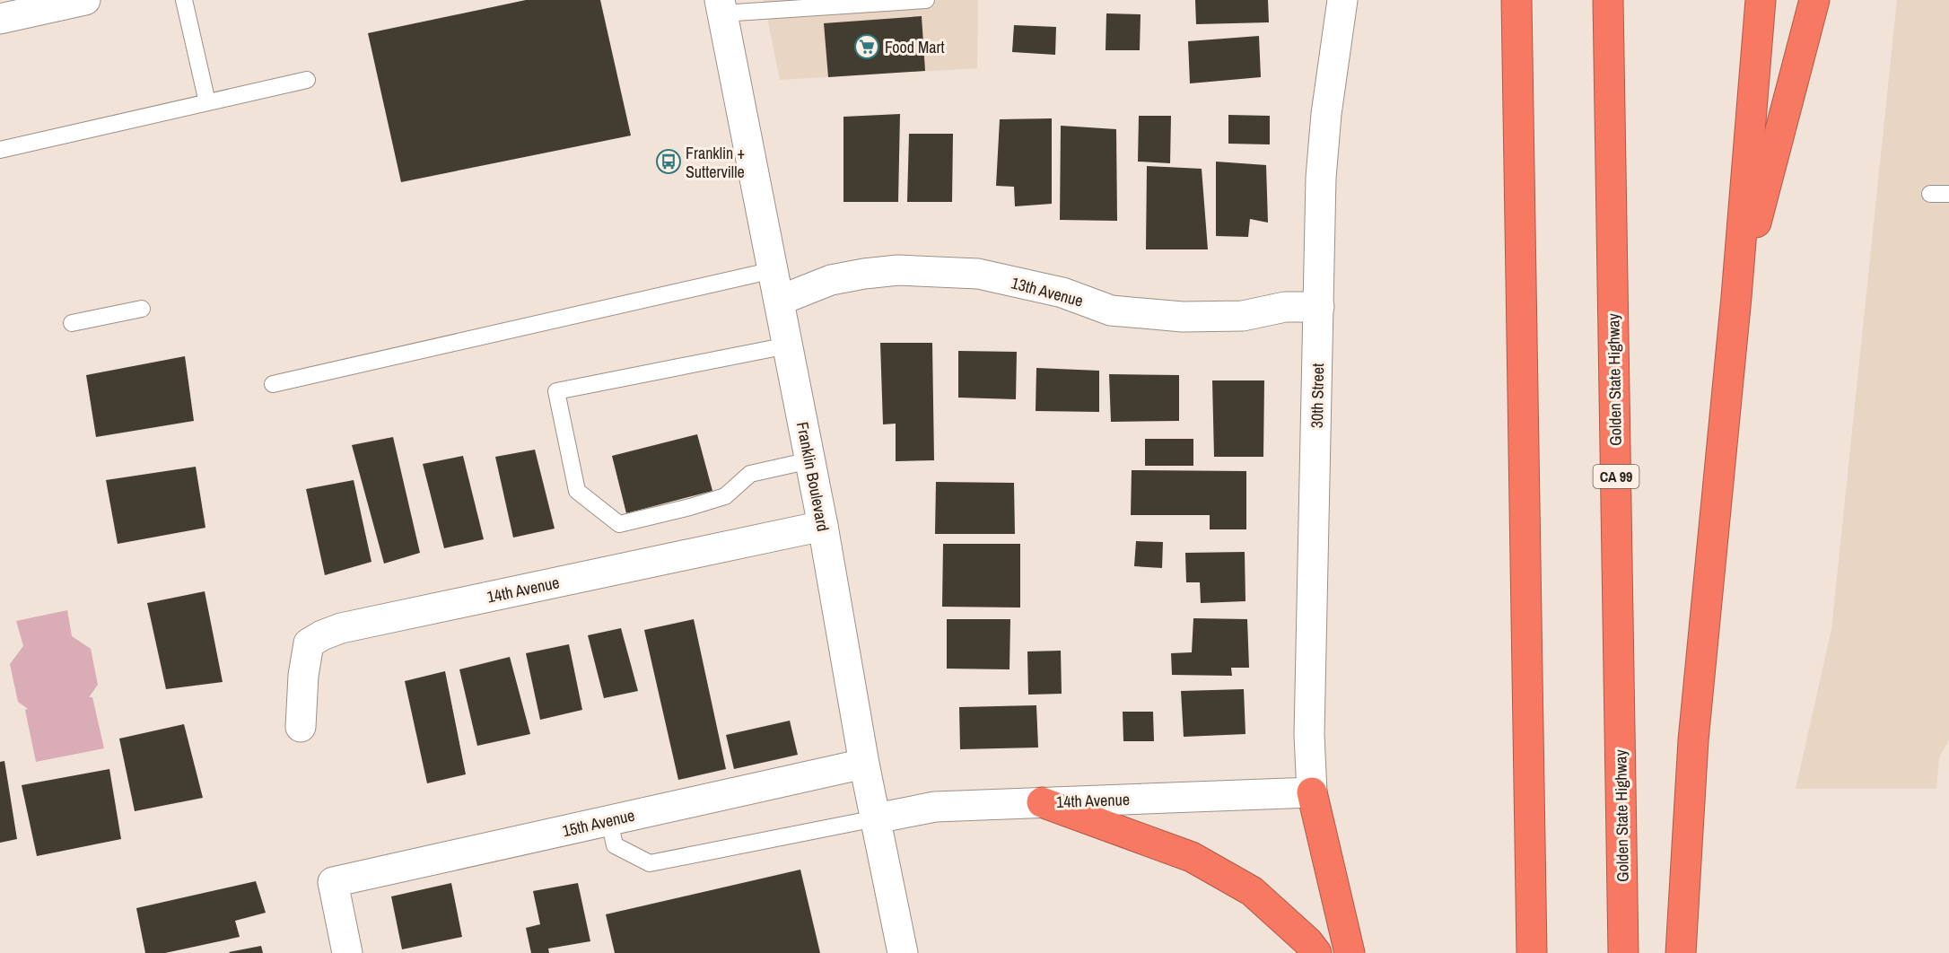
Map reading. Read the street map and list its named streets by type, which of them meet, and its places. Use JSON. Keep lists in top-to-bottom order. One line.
{"streets":{"highway":["Golden State Highway","CA 99"],"main road":["13th Avenue","30th Street","Franklin Boulevard","14th Avenue","15th Avenue"]},"crossings":[["13th Avenue","30th Street"],["13th Avenue","Franklin Boulevard"],["30th Street","14th Avenue"],["Franklin Boulevard","14th Avenue"],["Franklin Boulevard","15th Avenue"]],"places":{"supermarket":["Food Mart"],"bus stop":["Franklin + Sutterville"]}}
